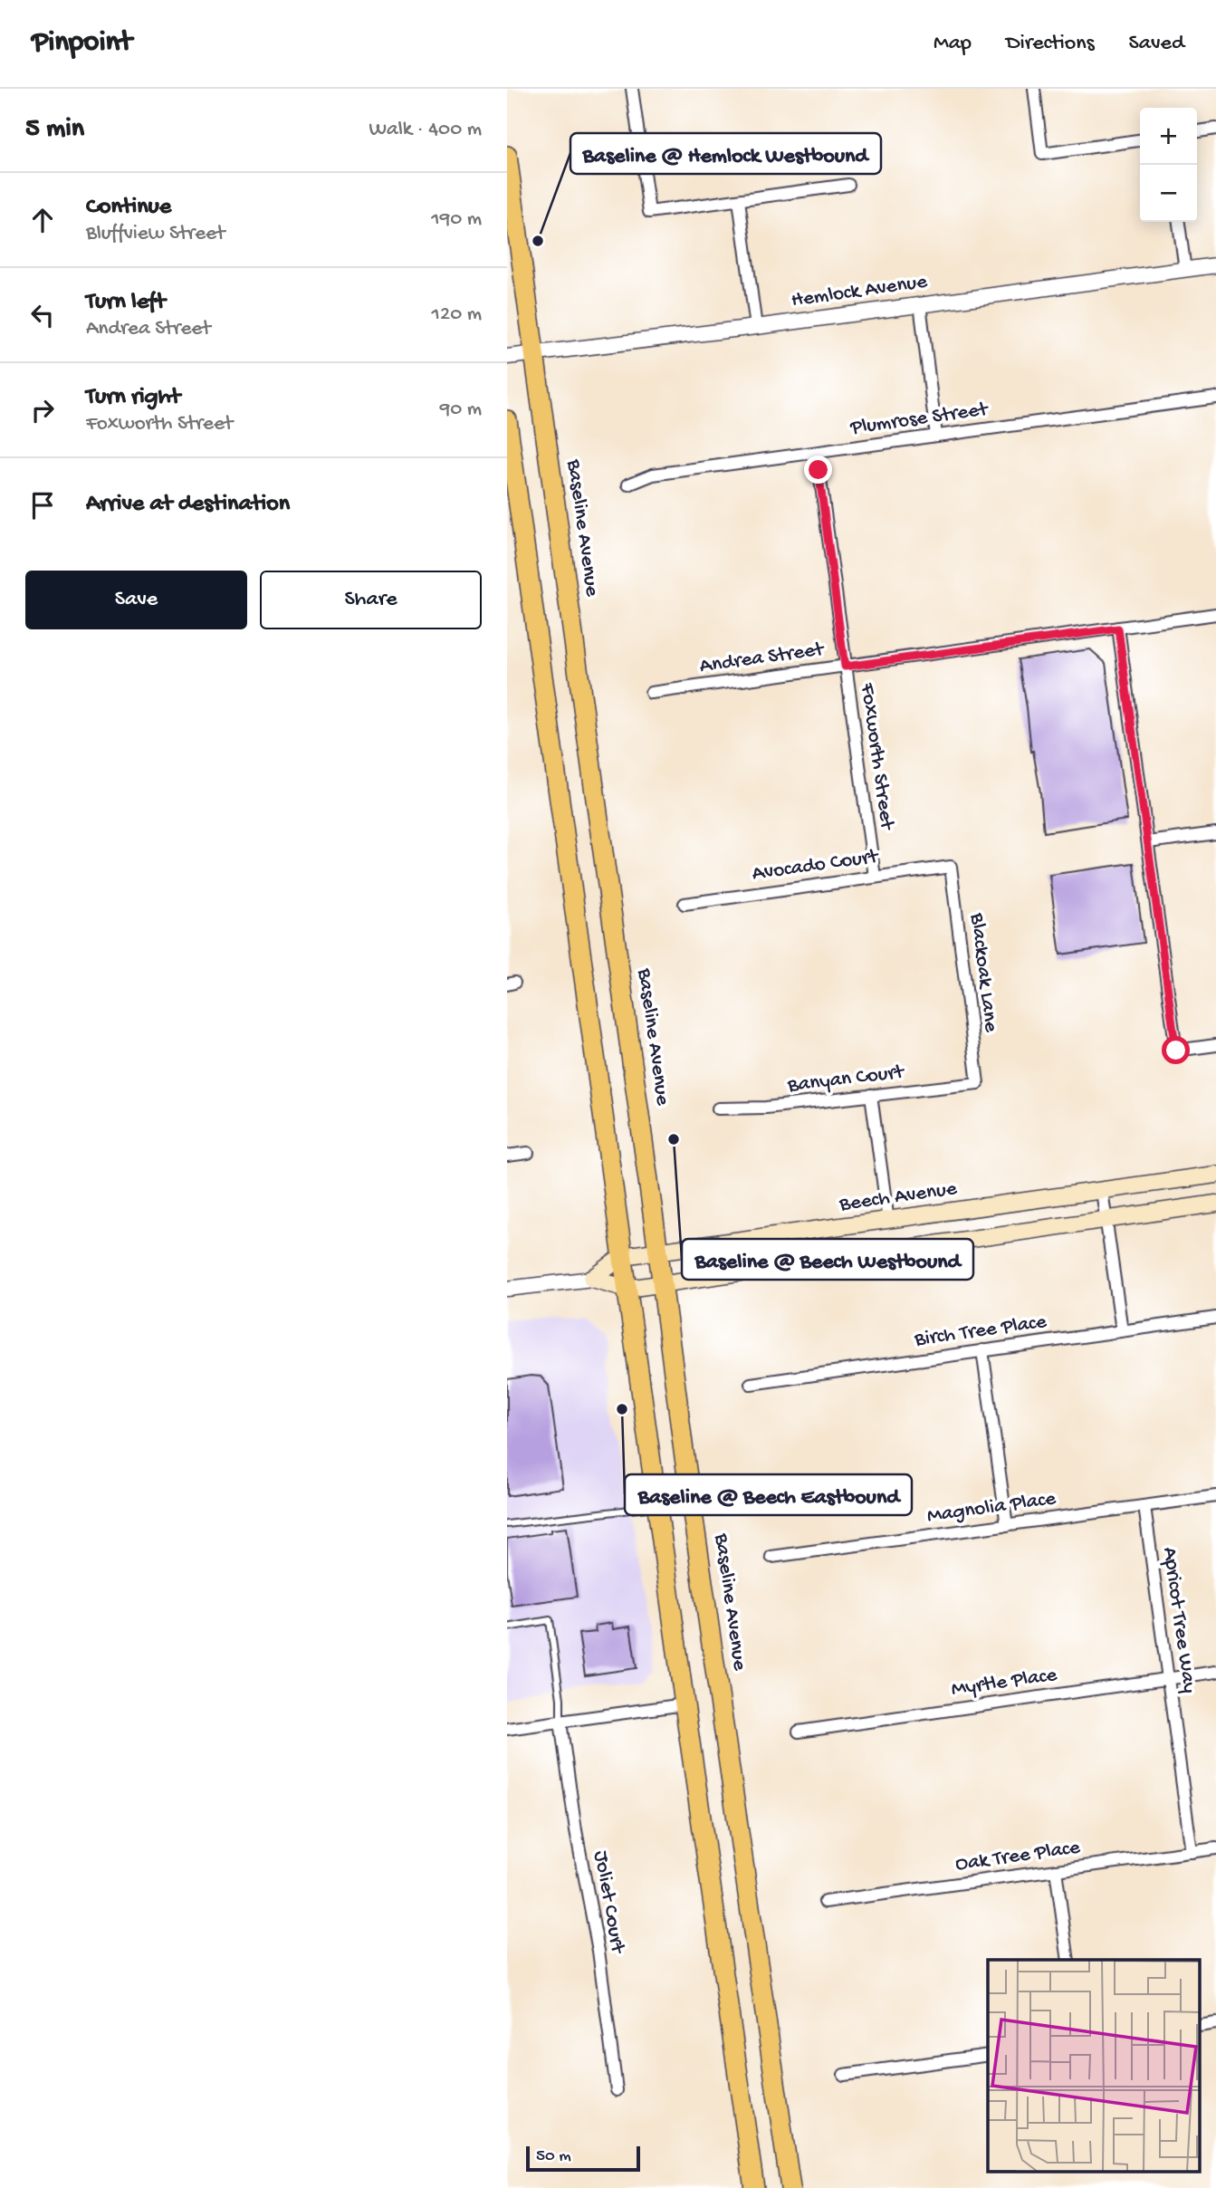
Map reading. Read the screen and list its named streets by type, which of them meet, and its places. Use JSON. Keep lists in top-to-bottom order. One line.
{"streets":{"main road":["Baseline Avenue","Beech Avenue"],"street":["Hemlock Avenue","Plumrose Street","Andrea Street","Foxworth Street","Avocado Court","Blackoak Lane","Banyan Court","Birch Tree Place","Magnolia Place","Apricot Tree Way","Myrtle Place","Oak Tree Place","Joliet Court"]},"crossings":[["Hemlock Avenue","Baseline Avenue"],["Plumrose Street","Foxworth Street"],["Baseline Avenue","Beech Avenue"],["Andrea Street","Foxworth Street"],["Foxworth Street","Avocado Court"],["Avocado Court","Blackoak Lane"],["Blackoak Lane","Banyan Court"],["Magnolia Place","Apricot Tree Way"],["Apricot Tree Way","Myrtle Place"],["Apricot Tree Way","Oak Tree Place"]],"places":["Baseline @ Hemlock Westbound","Baseline @ Beech Westbound","Baseline @ Beech Eastbound"],"scale_bar":"50 m","page":{"header":"Pinpoint","nav":["Map","Directions","Saved"],"heading":["5 min","Walk · 400 m"],"map_buttons":["+","−"],"list":[["Continue","Bluffview Street","190 m"],["Turn left","Andrea Street","120 m"],["Turn right","Foxworth Street","90 m"],"Arrive at destination"],"buttons":["Save","Share"],"scale":"50 m"}}
